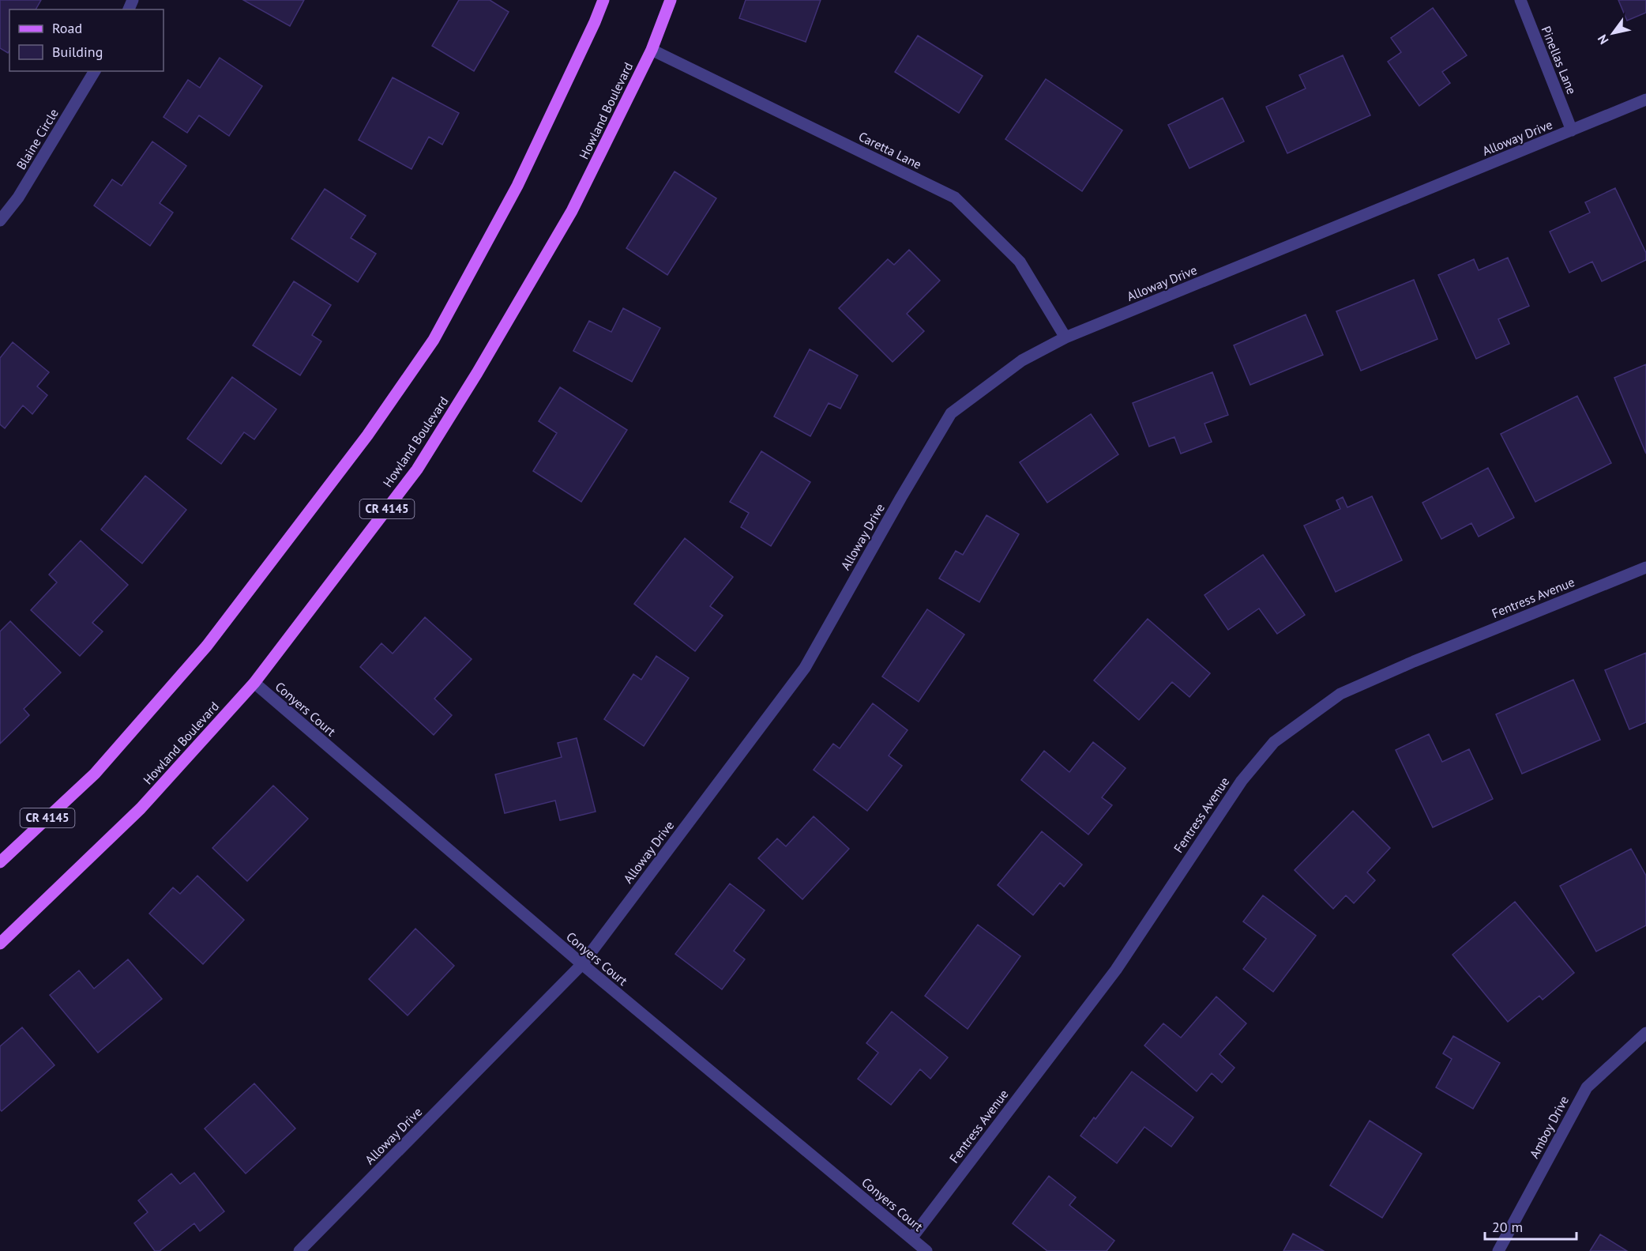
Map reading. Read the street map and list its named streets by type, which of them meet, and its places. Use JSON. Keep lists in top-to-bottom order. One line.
{"streets":{"main road":["Howland Boulevard","CR 4145"],"street":["Pinellas Lane","Alloway Drive","Blaine Circle","Caretta Lane","Fentress Avenue","Conyers Court","Amboy Drive"]},"crossings":[["Pinellas Lane","Alloway Drive"],["Howland Boulevard","Caretta Lane"],["Howland Boulevard","Conyers Court"],["Alloway Drive","Caretta Lane"],["Alloway Drive","Conyers Court"],["Fentress Avenue","Conyers Court"]],"legend":["Road","Building"],"scale_bar":"20 m","north":"bottom left"}
